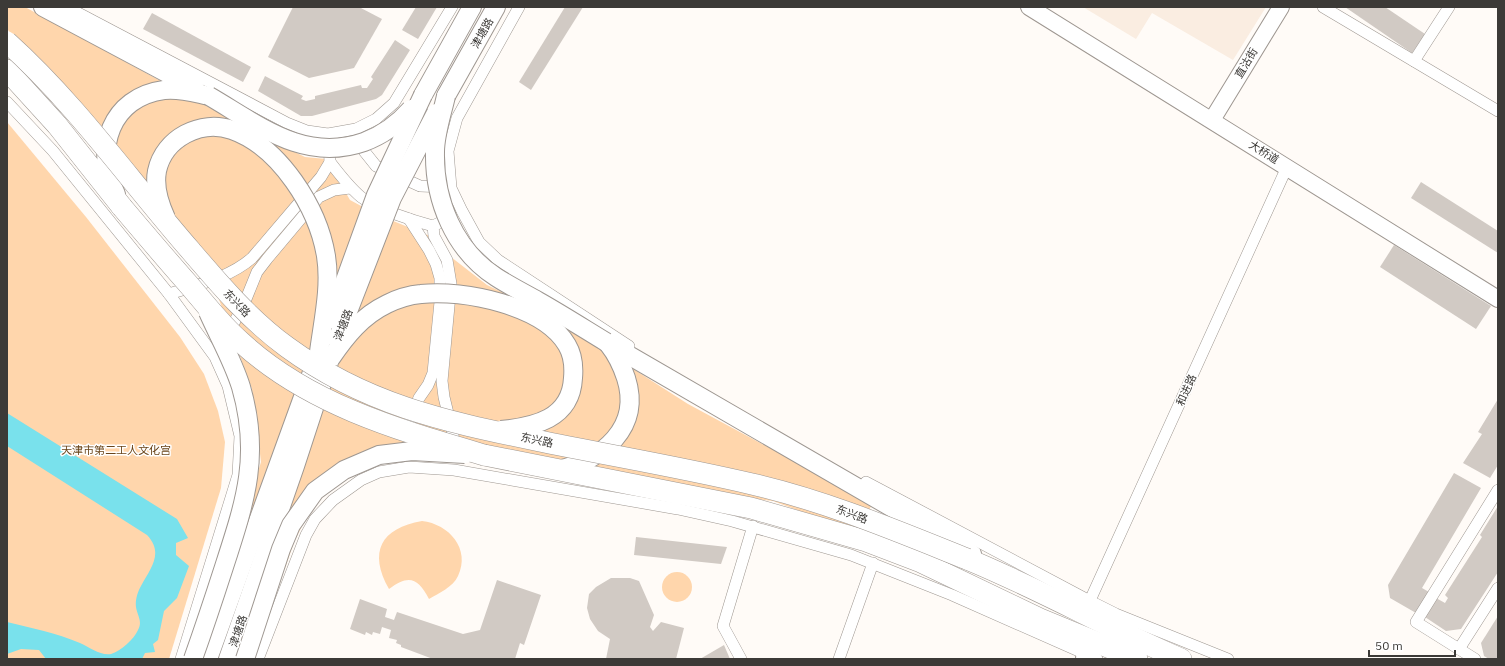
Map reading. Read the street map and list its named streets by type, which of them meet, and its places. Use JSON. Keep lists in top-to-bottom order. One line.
{"streets":{"highway":["东兴路"],"main road":["津塘路"],"street":["直沽街","大桥道","和进路"]},"crossings":[["直沽街","大桥道"],["大桥道","和进路"],["东兴路","和进路"]],"parks":["天津市第二工人文化宫"],"scale_bar":"50 m"}
